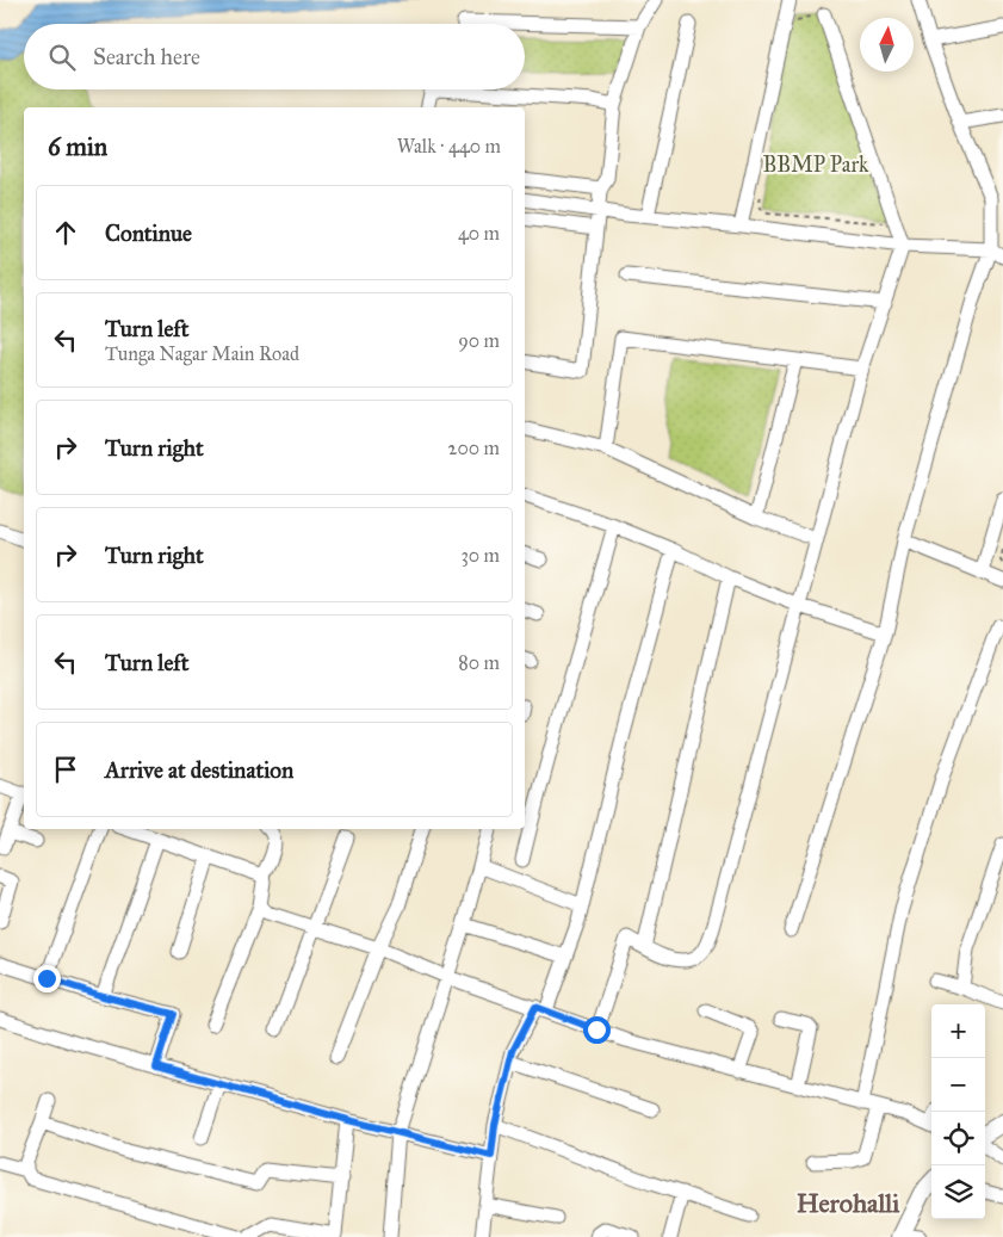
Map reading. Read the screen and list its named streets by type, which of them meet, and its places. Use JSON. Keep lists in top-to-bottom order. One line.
{"districts":["Herohalli"],"parks":["BBMP Park"],"north":"top","page":{"search":"Search here","heading":["6 min","Walk · 440 m"],"list":[["Continue","40 m"],["Turn left","Tunga Nagar Main Road","90 m"],["Turn right","200 m"],["Turn right","30 m"],["Turn left","80 m"],"Arrive at destination"],"map_buttons":["+","−"]}}
